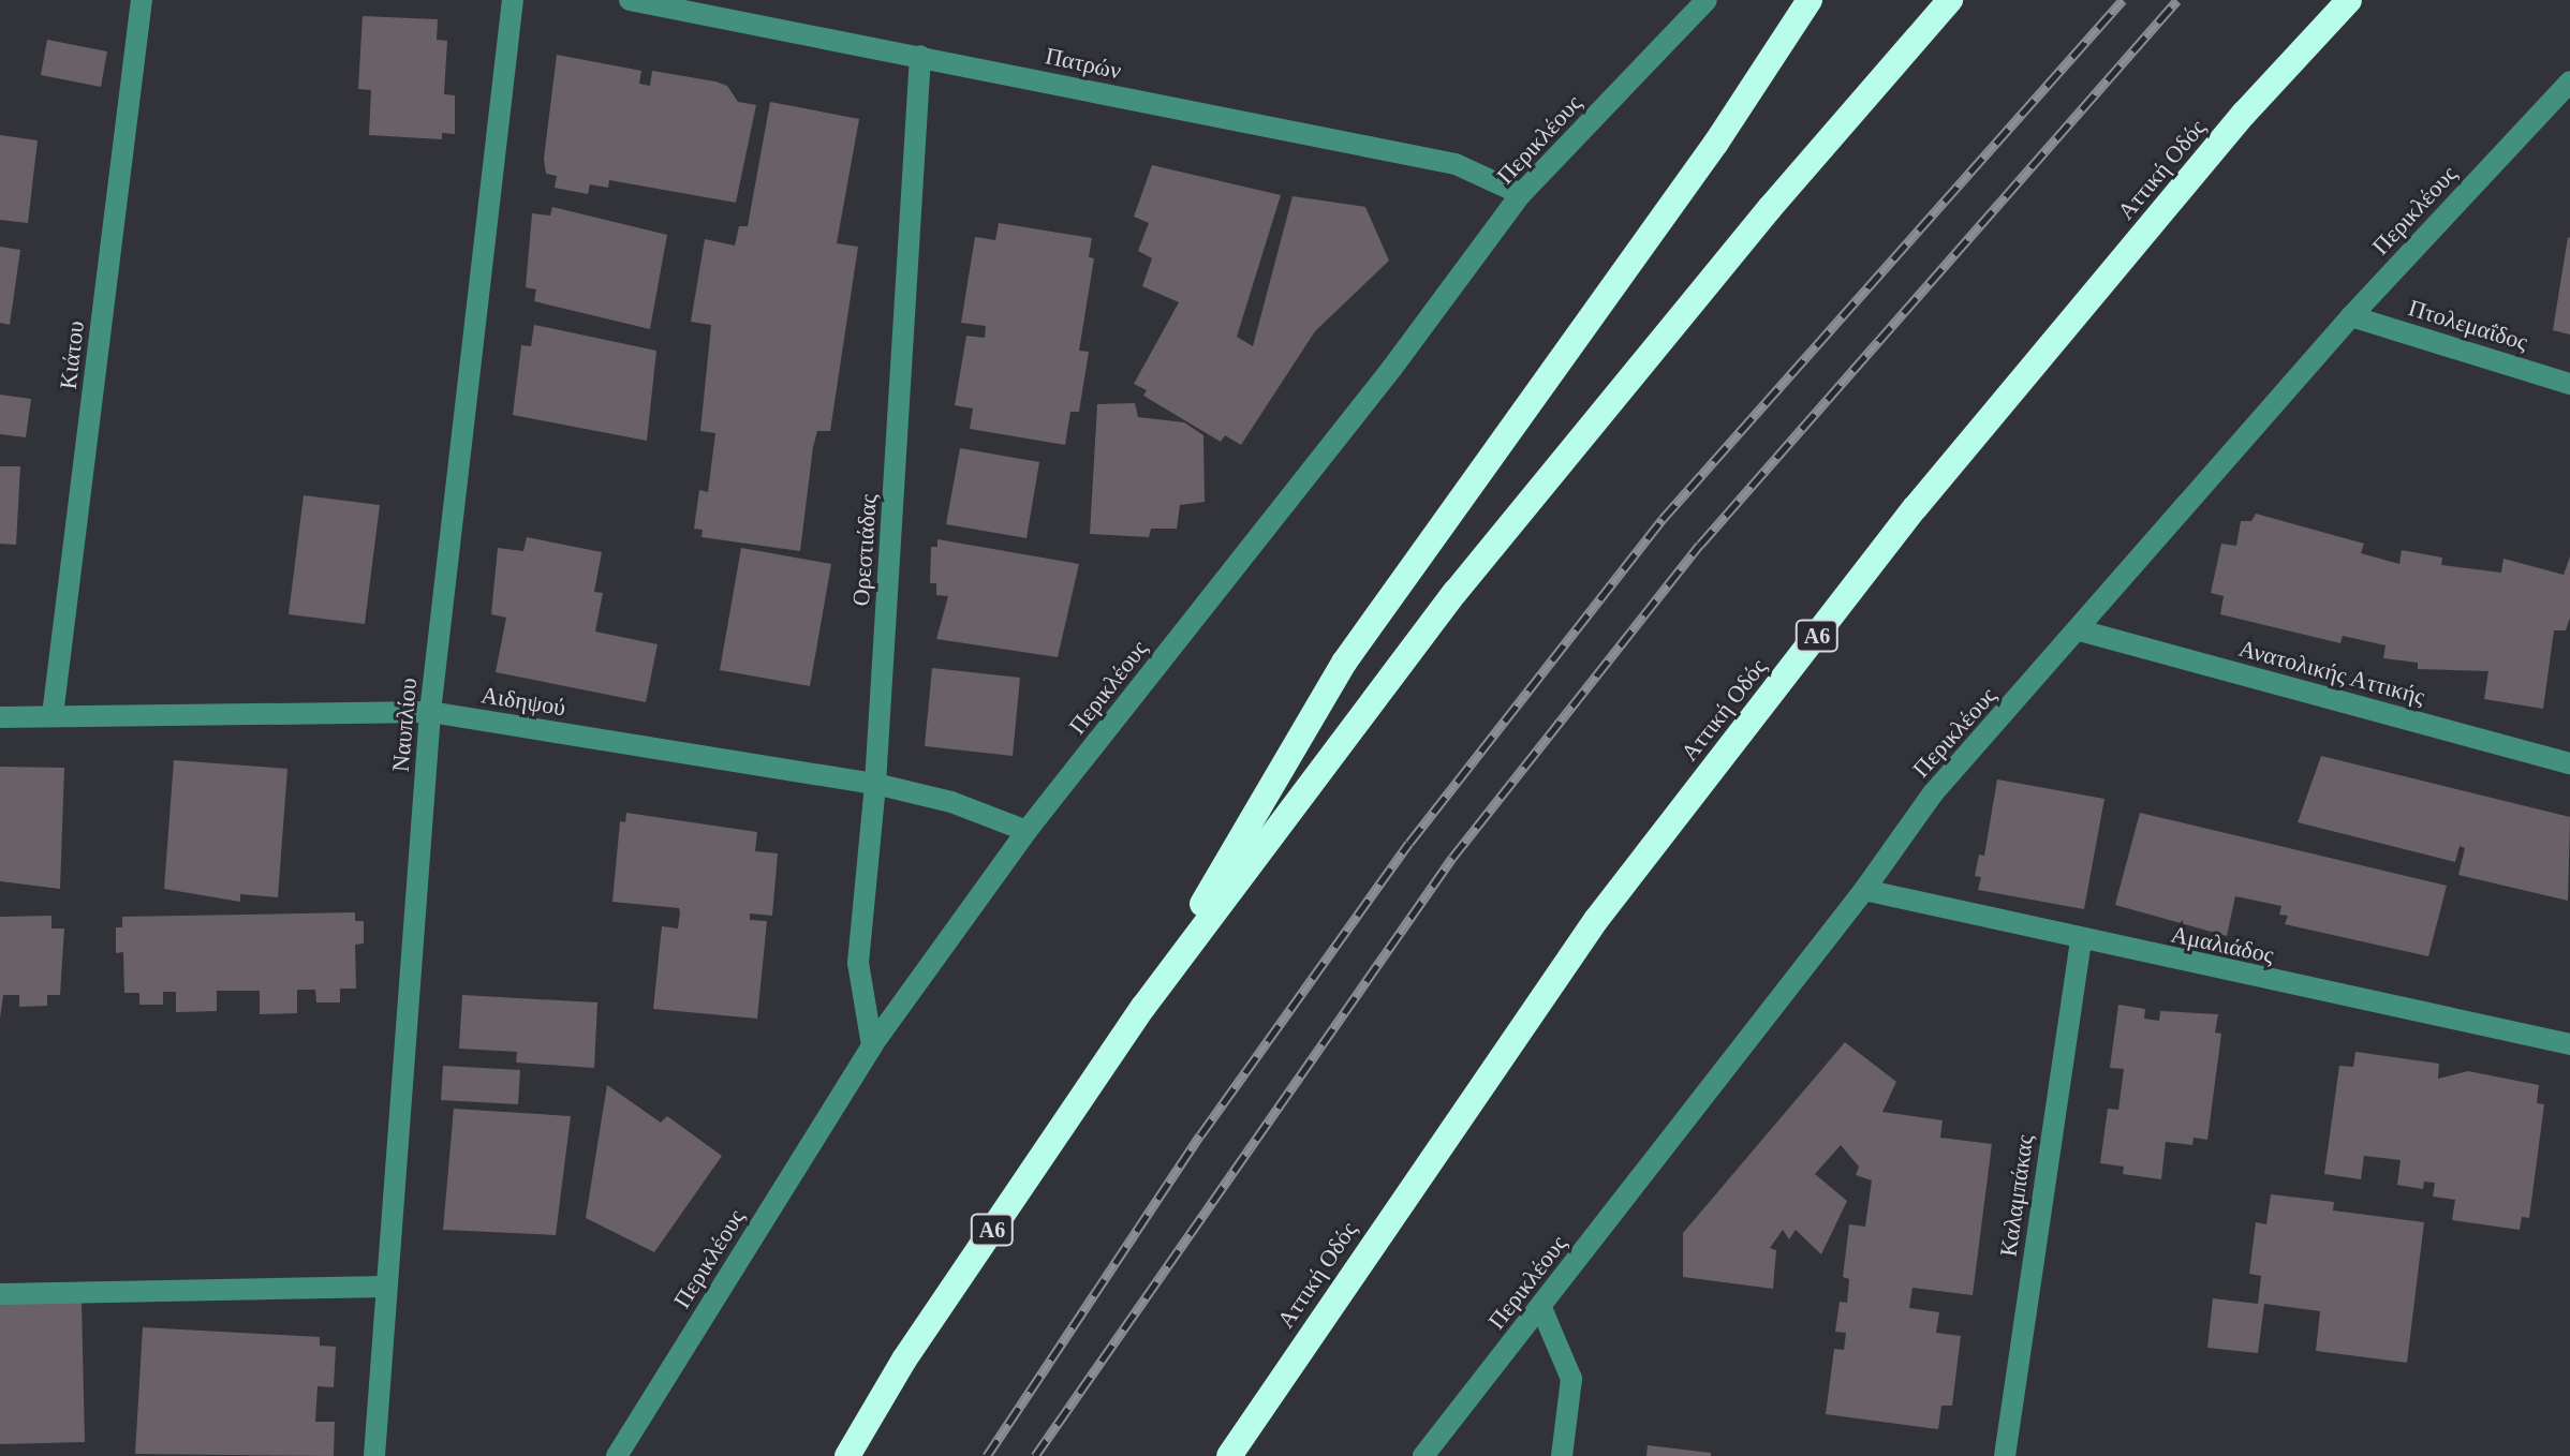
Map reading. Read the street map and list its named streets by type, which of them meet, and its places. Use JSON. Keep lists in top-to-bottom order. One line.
{"streets":{"highway":["Αττική Οδός","Α6"],"street":["Πατρών","Περικλέους","Πτολεμαΐδος","Κιάτου","Ορεστιάδας","Ανατολικής Αττικής","Αιδηψού","Ναυπλίου","Αμαλιάδος","Καλαμπάκας"]},"crossings":[["Πατρών","Περικλέους"],["Πατρών","Ορεστιάδας"],["Περικλέους","Πτολεμαΐδος"],["Περικλέους","Ορεστιάδας"],["Περικλέους","Ανατολικής Αττικής"],["Περικλέους","Αιδηψού"],["Περικλέους","Αμαλιάδος"],["Κιάτου","Αιδηψού"],["Ορεστιάδας","Αιδηψού"],["Αιδηψού","Ναυπλίου"],["Αμαλιάδος","Καλαμπάκας"]]}
